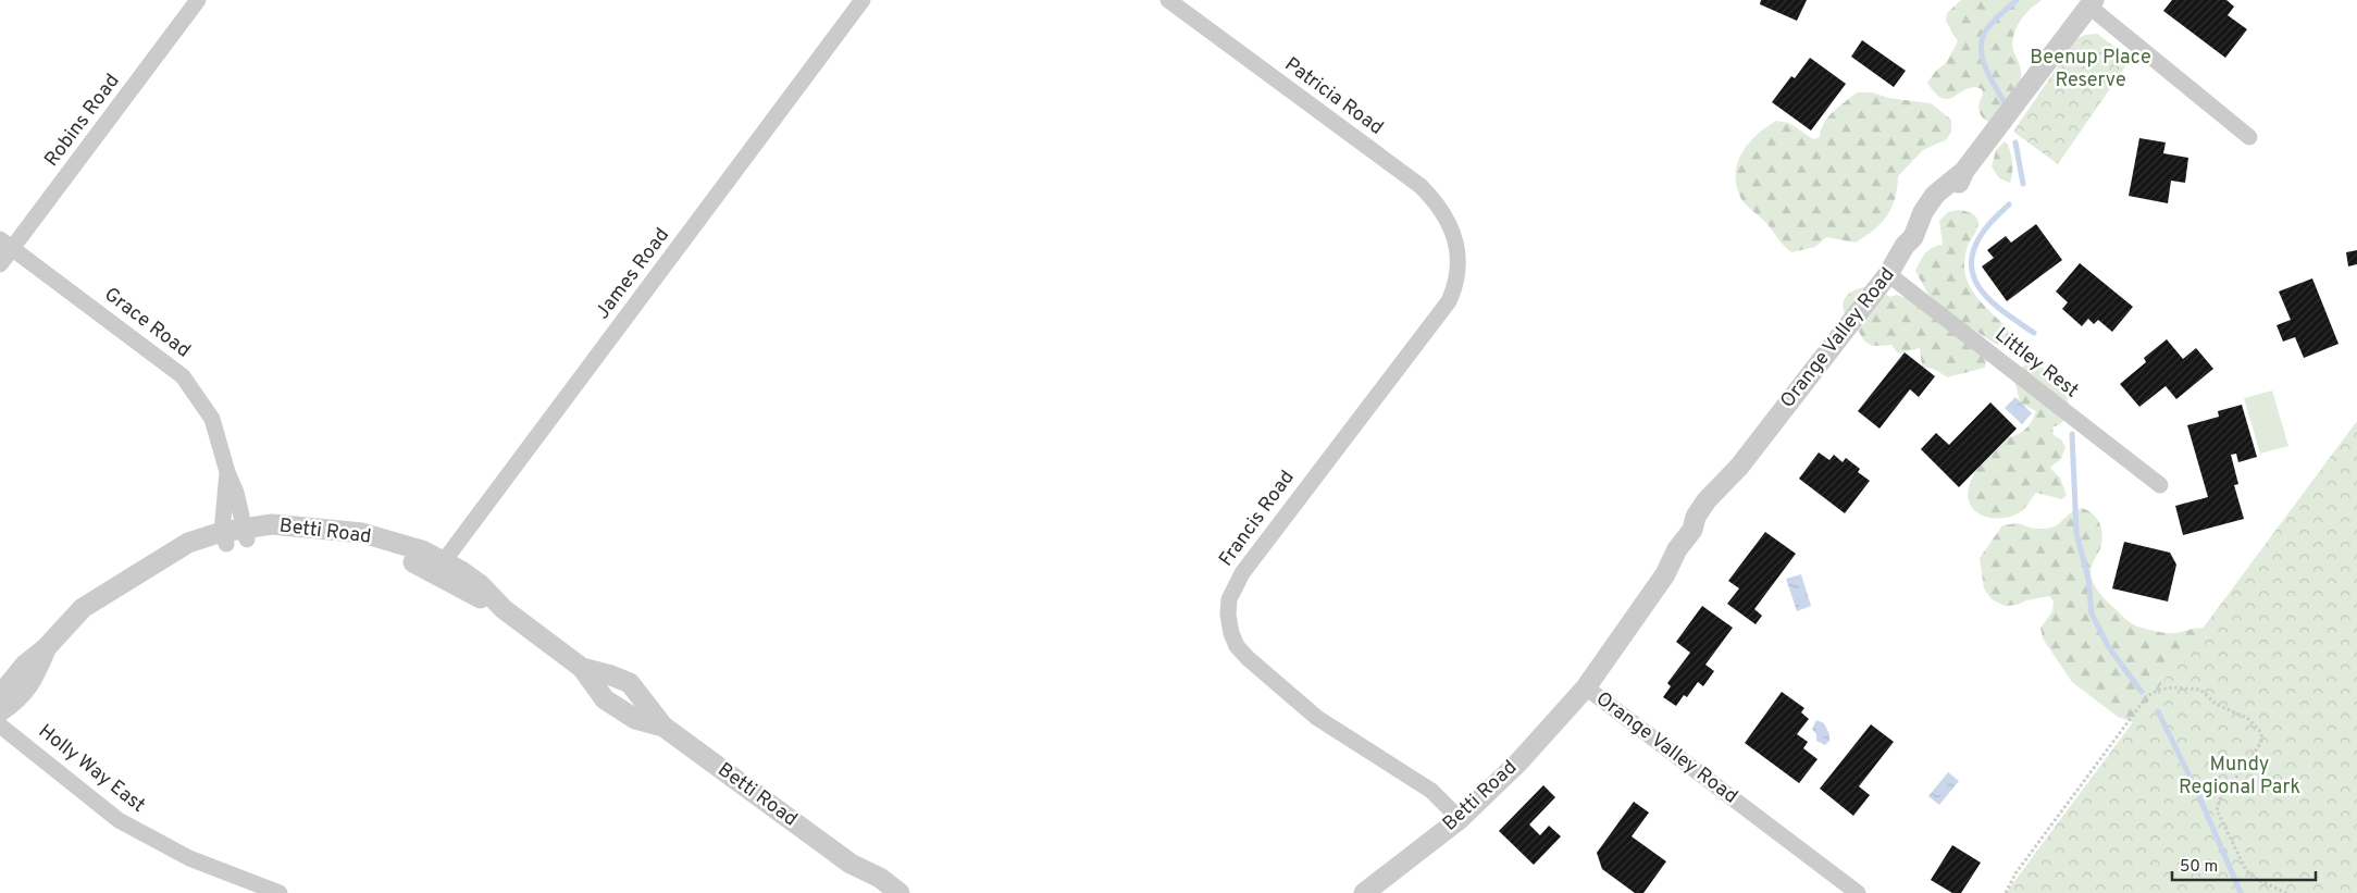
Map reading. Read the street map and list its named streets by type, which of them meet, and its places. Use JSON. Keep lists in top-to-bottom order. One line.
{"streets":{"street":["Patricia Road","Robins Road","James Road","Grace Road","Orange Valley Road","Littley Rest","Francis Road","Betti Road","Holly Way East"]},"crossings":[["Patricia Road","Francis Road"],["Robins Road","Grace Road"],["James Road","Betti Road"],["Grace Road","Betti Road"],["Orange Valley Road","Littley Rest"],["Orange Valley Road","Betti Road"],["Francis Road","Betti Road"]],"parks":["Beenup Place Reserve","Mundy Regional Park"],"scale_bar":"50 m"}
